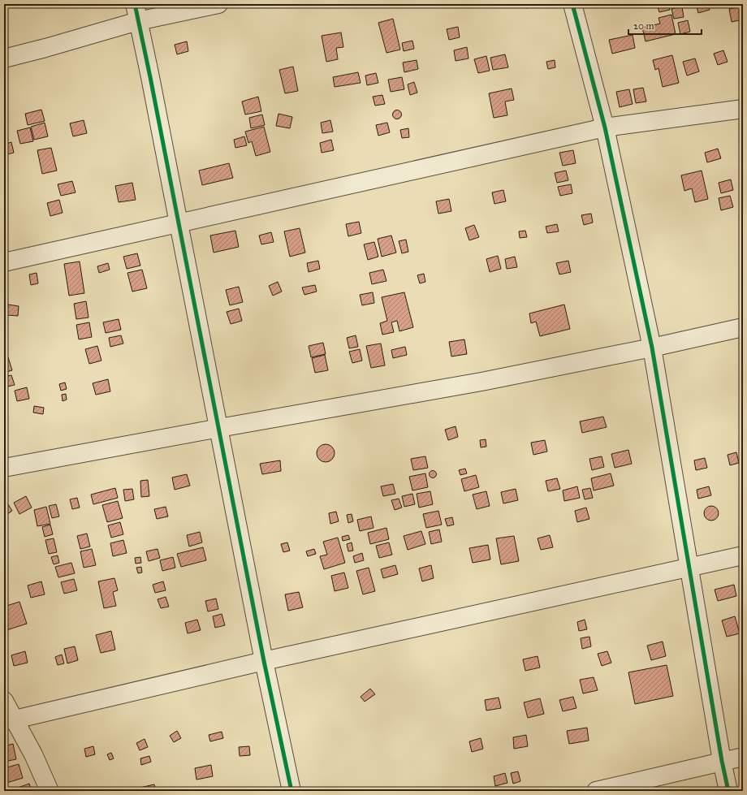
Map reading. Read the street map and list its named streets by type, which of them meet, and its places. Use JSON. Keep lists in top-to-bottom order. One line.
{"scale_bar":"20 m"}
